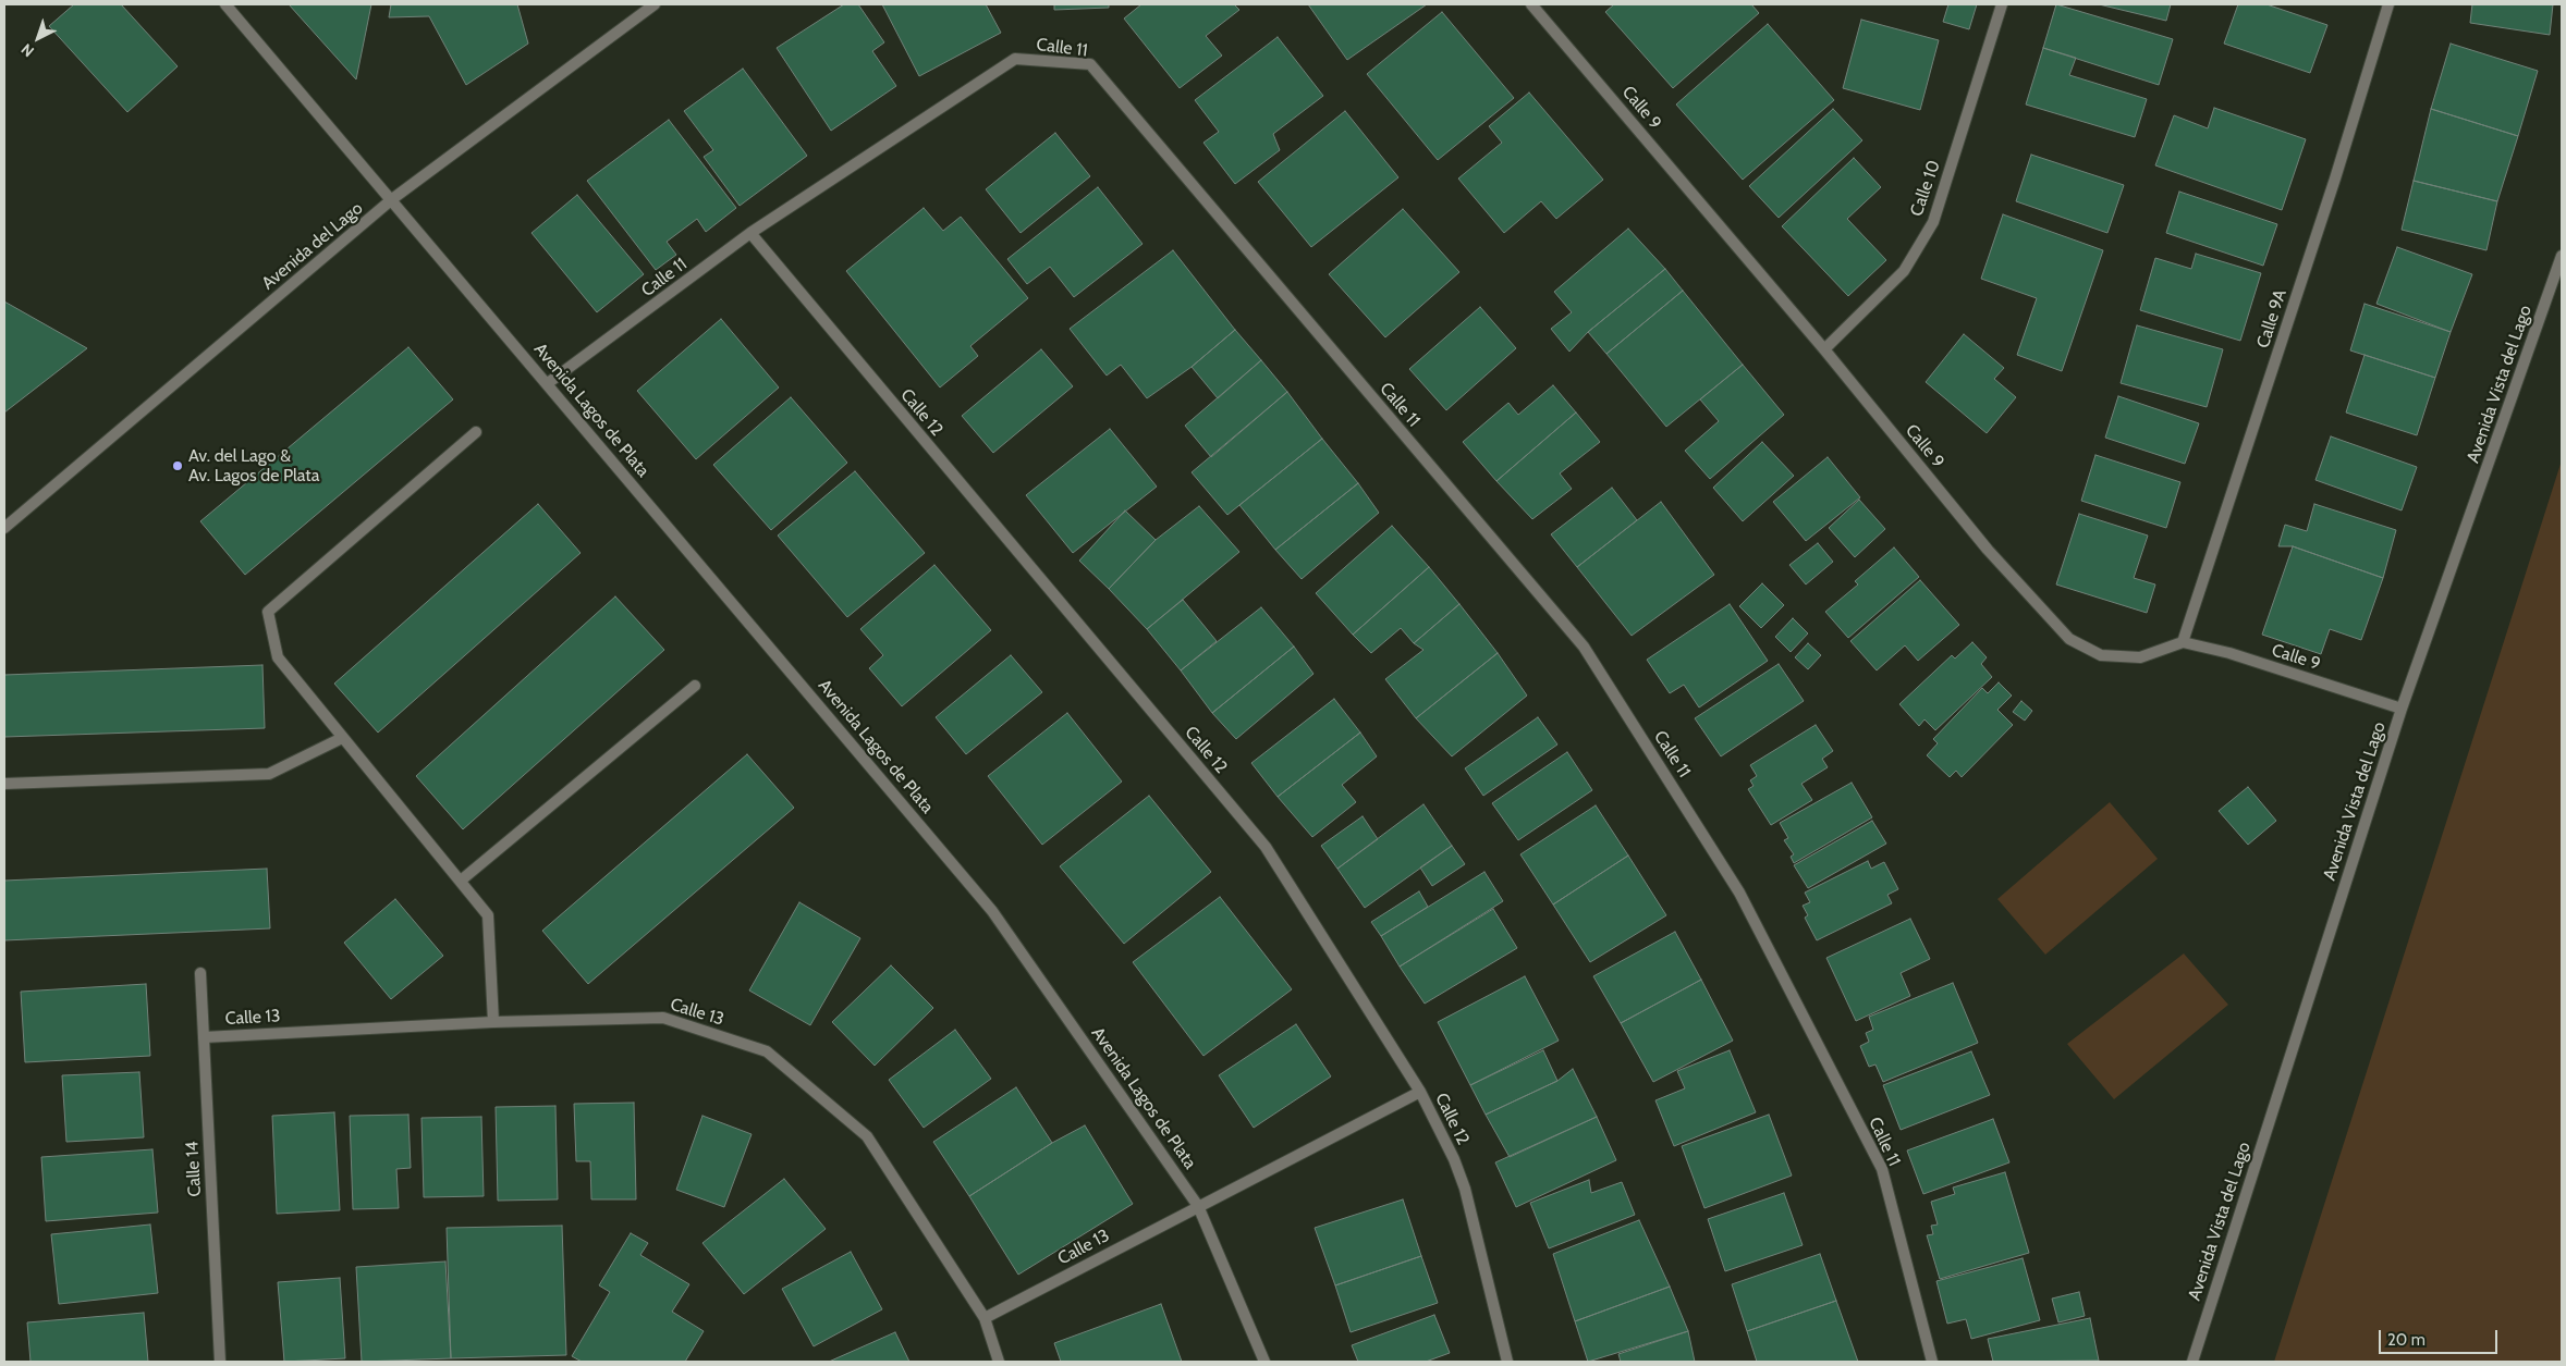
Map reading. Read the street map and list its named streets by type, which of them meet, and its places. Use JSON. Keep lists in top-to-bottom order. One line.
{"streets":{"street":["Calle 11","Calle 9","Calle 10","Avenida del Lago","Calle 9A","Avenida Vista del Lago","Avenida Lagos de Plata","Calle 12","Calle 13","Calle 14"]},"crossings":[["Calle 11","Avenida Lagos de Plata"],["Calle 11","Calle 12"],["Calle 9","Calle 10"],["Calle 9","Calle 9A"],["Calle 9","Avenida Vista del Lago"],["Avenida del Lago","Avenida Lagos de Plata"],["Avenida Lagos de Plata","Calle 13"],["Calle 12","Calle 13"],["Calle 13","Calle 14"]],"places":["Av. del Lago & Av. Lagos de Plata"],"scale_bar":"20 m","north":"bottom left"}
